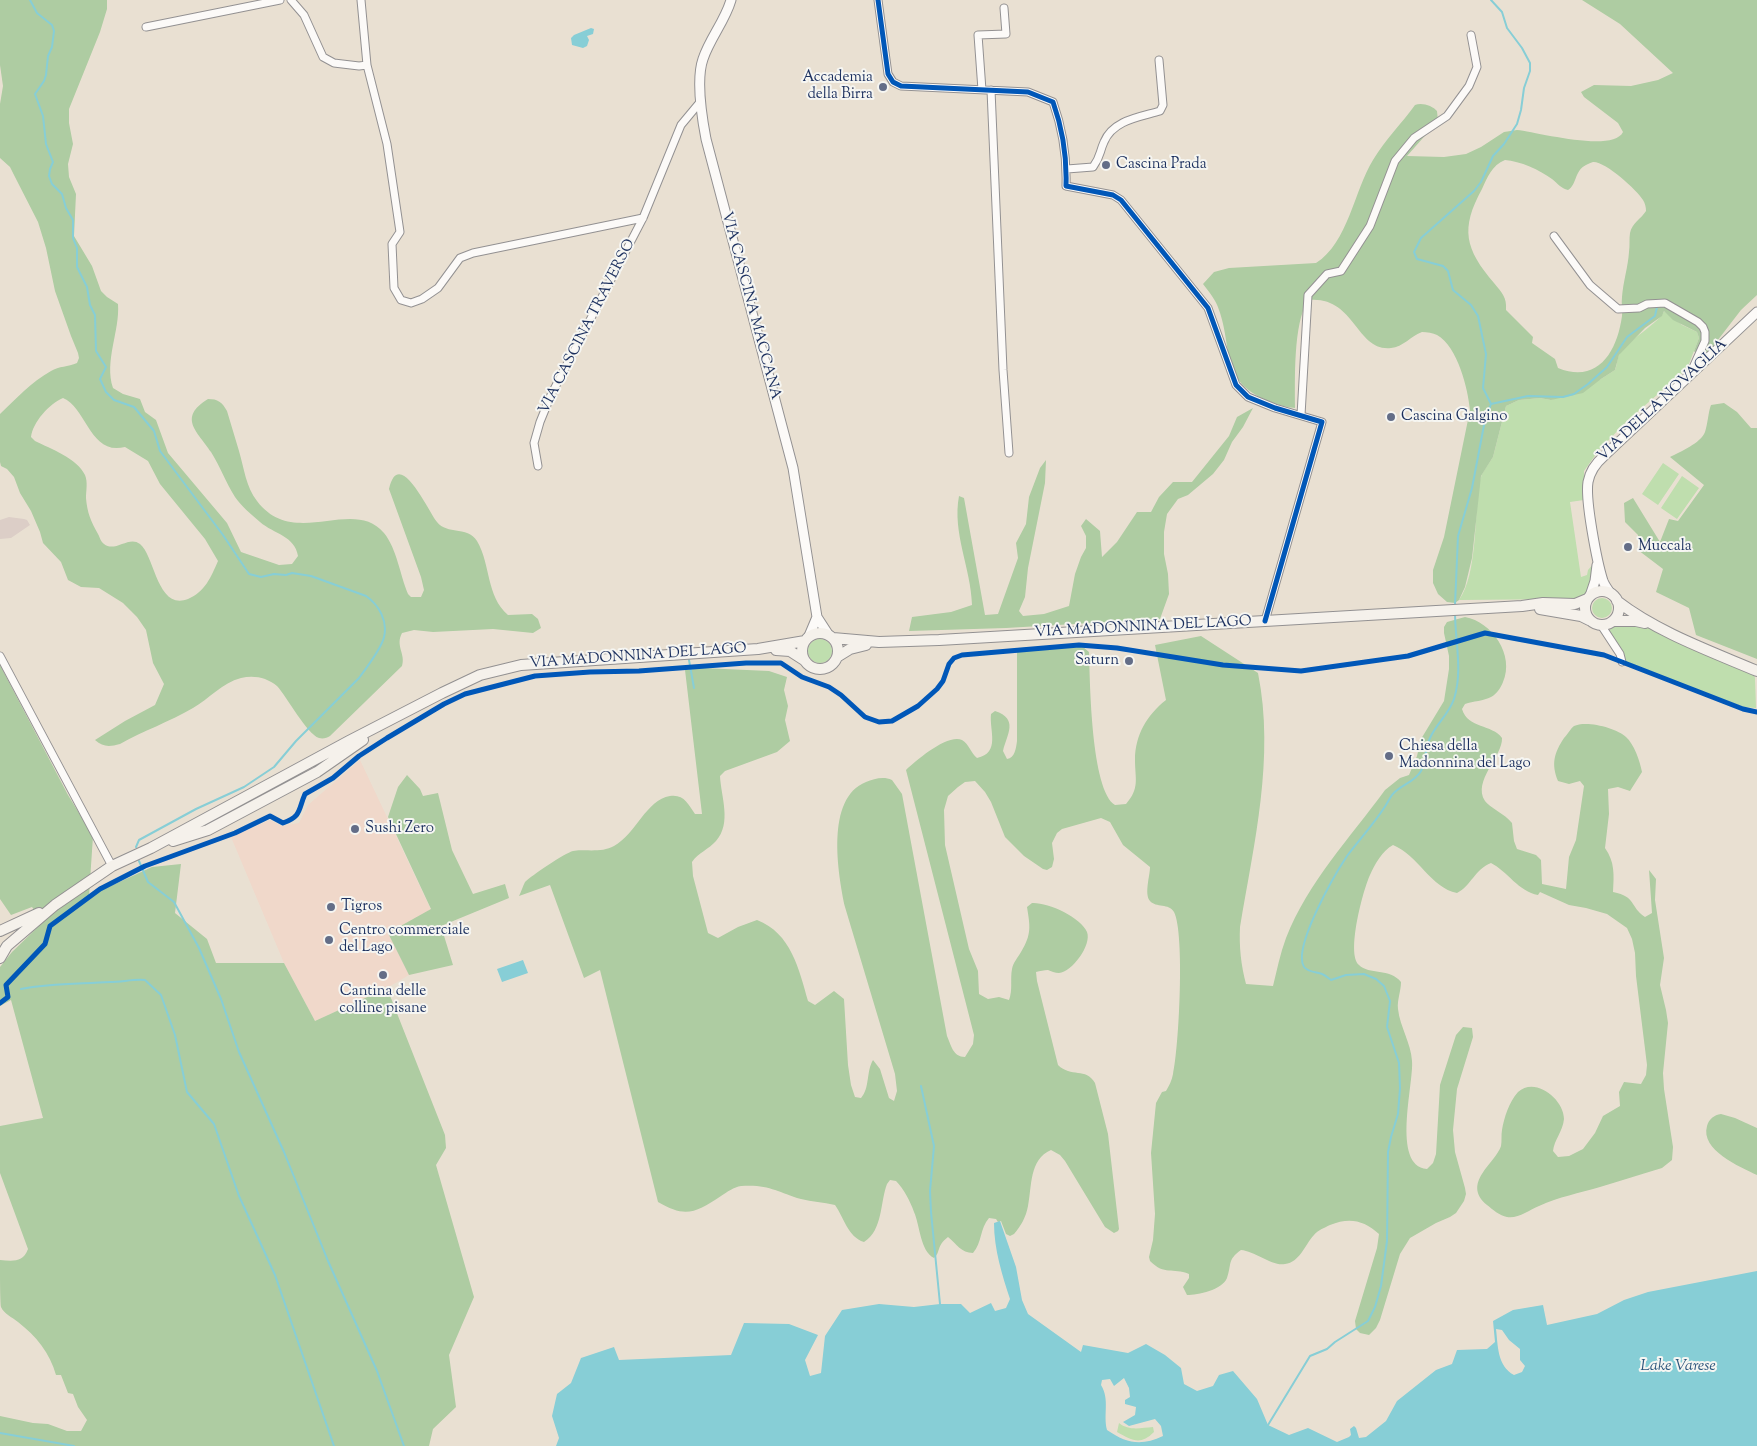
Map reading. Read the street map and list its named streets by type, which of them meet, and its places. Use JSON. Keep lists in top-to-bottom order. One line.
{"streets":{"main road":["VIA MADONNINA DEL LAGO"],"street":["VIA CASCINA MACCANA","VIA CASCINA TRAVERSO","VIA DELLA NOVAGLIA"]},"crossings":[["VIA CASCINA MACCANA","VIA CASCINA TRAVERSO"],["VIA CASCINA MACCANA","VIA MADONNINA DEL LAGO"]],"water":["Lake Varese"],"places":["Accademia della Birra","Cascina Prada","Cascina Galgino","Muccala","Saturn","Chiesa della Madonnina del Lago","Sushi Zero","Tigros","Centro commerciale del Lago","Cantina delle colline pisane"]}
